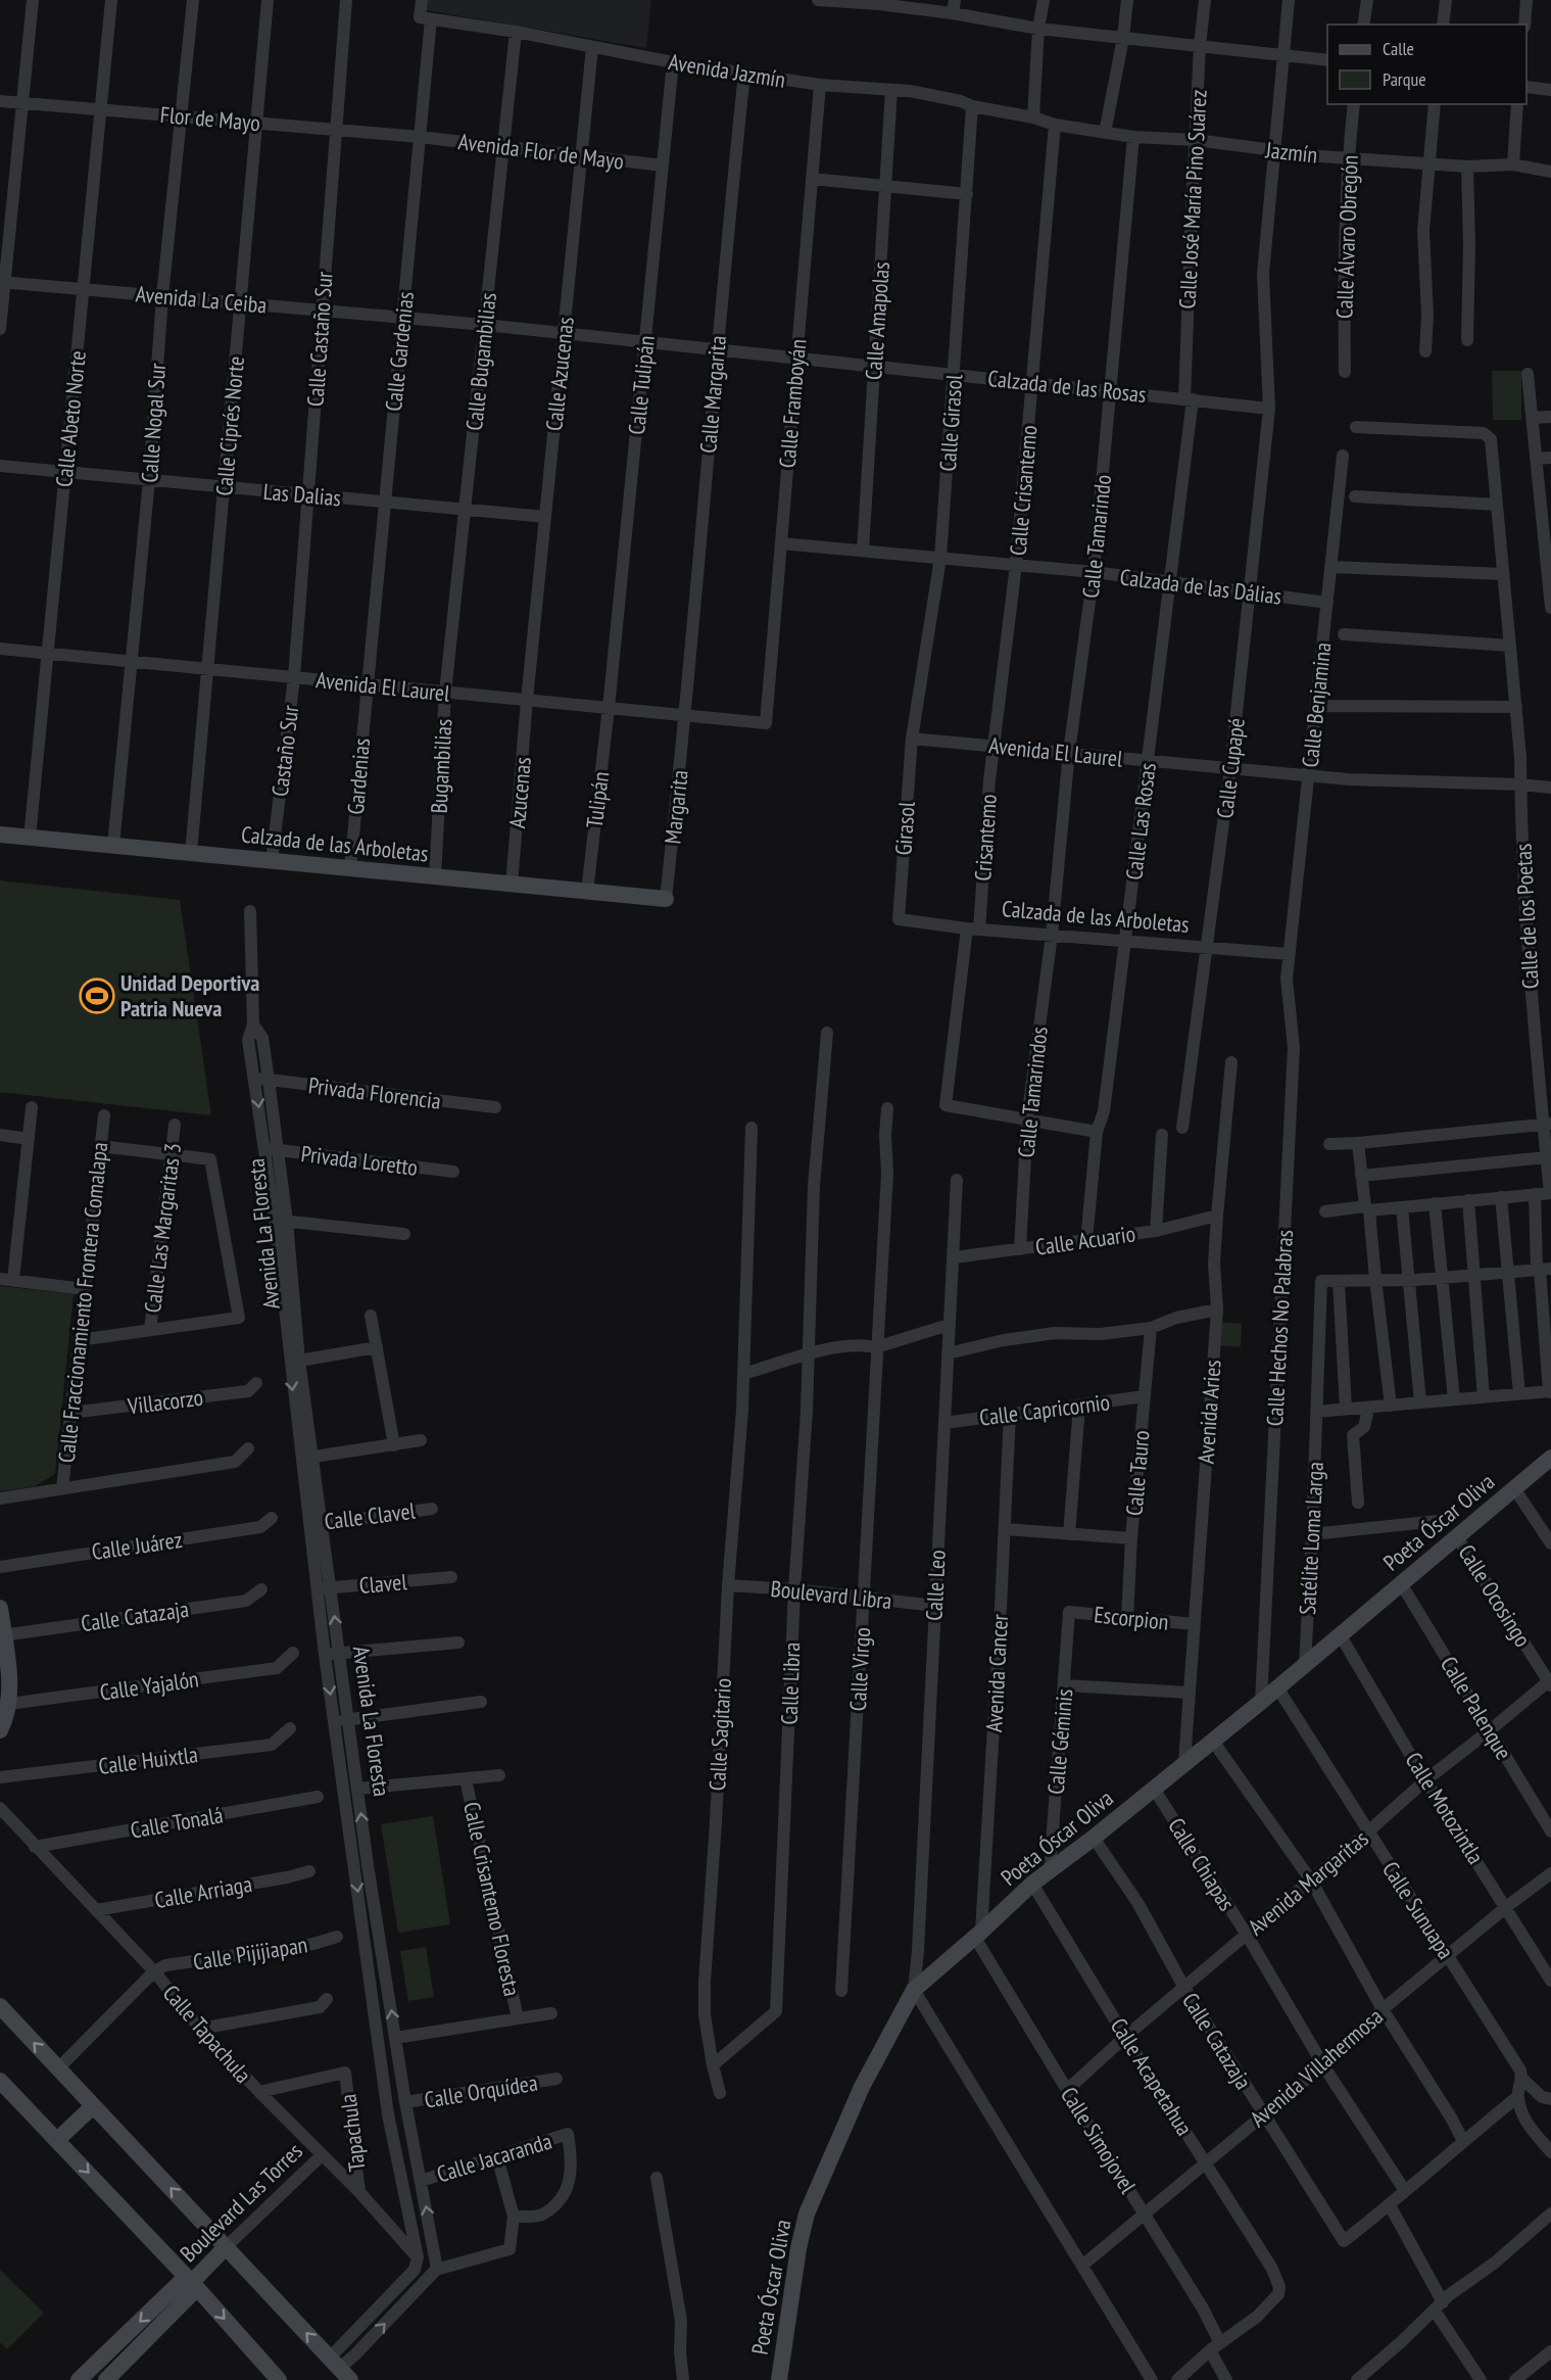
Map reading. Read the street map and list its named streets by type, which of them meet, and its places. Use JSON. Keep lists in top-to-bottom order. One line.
{"streets":{"street":["Avenida Jazmín","Flor de Mayo","Avenida Flor de Mayo","Jazmín","Calle José María Pino Suárez","Calle Álvaro Obregón","Avenida La Ceiba","Calle Amapolas","Calle Castaño Sur","Calle Gardenias","Calle Bugambilias","Calle Azucenas","Calle Tulipán","Calzada de las Rosas","Calle Margarita","Calle Framboyán","Calle Abeto Norte","Calle Nogal Sur","Calle Girasol","Calle Ciprés Norte","Calle Crisantemo","Las Dalias","Calle Tamarindo","Calzada de las Dálias","Avenida El Laurel","Calle Benjamina","Castaño Sur","Bugambilias","Calle Cupapé","Gardenias","Azucenas","Tulipán","Margarita","Calle Las Rosas","Girasol","Crisantemo","Calzada de las Arboletas","Calle de los Poetas","Calle Tamarindos","Privada Florencia","Privada Loretto","Calle Las Margaritas 3","Avenida La Floresta","Calle Acuario","Calle Fraccionamiento Frontera Comalapa","Calle Hechos No Palabras","Villacorzo","Calle Capricornio","Avenida Aries","Calle Tauro","Calle Clavel","Poeta Óscar Oliva","Satélite Loma Larga","Calle Juárez","Clavel","Calle Leo","Boulevard Libra","Calle Ocosingo","Calle Catazaja","Escorpion","Calle Virgo","Avenida Cancer","Calle Libra","Calle Yajalón","Calle Palenque","Calle Sagitario","Calle Géminis","Calle Huixtla","Calle Motozintla","Calle Tonalá","Calle Chiapas","Avenida Margaritas","Calle Arriaga","Calle Crisantemo Floresta","Calle Sunuapa","Calle Pijijiapan","Calle Tapachula","Avenida Villahermosa","Calle Acapetahua","Calle Orquídea","Tapachula","Calle Simojovel","Calle Jacaranda","Boulevard Las Torres"]},"crossings":[["Avenida Jazmín","Jazmín"],["Avenida Jazmín","Calle Amapolas"],["Avenida Jazmín","Calle Gardenias"],["Avenida Jazmín","Calle Bugambilias"],["Avenida Jazmín","Calle Azucenas"],["Avenida Jazmín","Calle Tulipán"],["Avenida Jazmín","Calle Margarita"],["Avenida Jazmín","Calle Framboyán"],["Avenida Jazmín","Calle Girasol"],["Flor de Mayo","Avenida Flor de Mayo"],["Flor de Mayo","Calle Castaño Sur"],["Flor de Mayo","Calle Gardenias"],["Flor de Mayo","Calle Abeto Norte"],["Flor de Mayo","Calle Nogal Sur"],["Flor de Mayo","Calle Ciprés Norte"],["Avenida Flor de Mayo","Calle Gardenias"],["Avenida Flor de Mayo","Calle Bugambilias"],["Avenida Flor de Mayo","Calle Azucenas"],["Avenida Flor de Mayo","Calle Tulipán"],["Jazmín","Calle José María Pino Suárez"],["Jazmín","Calle Álvaro Obregón"],["Jazmín","Calle Crisantemo"],["Jazmín","Calle Tamarindo"],["Jazmín","Calle Cupapé"],["Calle José María Pino Suárez","Calzada de las Rosas"],["Calle José María Pino Suárez","Calle Las Rosas"],["Avenida La Ceiba","Calle Castaño Sur"],["Avenida La Ceiba","Calle Gardenias"],["Avenida La Ceiba","Calle Bugambilias"],["Avenida La Ceiba","Calzada de las Rosas"],["Avenida La Ceiba","Calle Abeto Norte"],["Avenida La Ceiba","Calle Nogal Sur"],["Avenida La Ceiba","Calle Ciprés Norte"],["Calle Amapolas","Calzada de las Rosas"],["Calle Amapolas","Calzada de las Dálias"],["Calle Castaño Sur","Las Dalias"],["Calle Castaño Sur","Avenida El Laurel"],["Calle Castaño Sur","Castaño Sur"],["Calle Gardenias","Las Dalias"],["Calle Gardenias","Avenida El Laurel"],["Calle Gardenias","Gardenias"],["Calle Bugambilias","Calzada de las Rosas"],["Calle Bugambilias","Las Dalias"],["Calle Bugambilias","Avenida El Laurel"],["Calle Bugambilias","Bugambilias"],["Calle Azucenas","Calzada de las Rosas"],["Calle Azucenas","Las Dalias"],["Calle Azucenas","Avenida El Laurel"],["Calle Azucenas","Azucenas"],["Calle Tulipán","Calzada de las Rosas"],["Calle Tulipán","Avenida El Laurel"],["Calle Tulipán","Tulipán"],["Calzada de las Rosas","Calle Margarita"],["Calzada de las Rosas","Calle Framboyán"],["Calzada de las Rosas","Calle Girasol"],["Calzada de las Rosas","Calle Crisantemo"],["Calzada de las Rosas","Calle Tamarindo"],["Calzada de las Rosas","Calle Cupapé"],["Calzada de las Rosas","Calle Las Rosas"],["Calle Margarita","Avenida El Laurel"],["Calle Margarita","Margarita"],["Calle Framboyán","Calzada de las Dálias"],["Calle Framboyán","Avenida El Laurel"],["Calle Abeto Norte","Las Dalias"],["Calle Abeto Norte","Avenida El Laurel"],["Calle Abeto Norte","Calzada de las Arboletas"],["Calle Nogal Sur","Las Dalias"],["Calle Nogal Sur","Avenida El Laurel"],["Calle Nogal Sur","Calzada de las Arboletas"],["Calle Girasol","Calzada de las Dálias"],["Calle Girasol","Avenida El Laurel"],["Calle Girasol","Girasol"],["Calle Ciprés Norte","Las Dalias"],["Calle Ciprés Norte","Avenida El Laurel"],["Calle Ciprés Norte","Calzada de las Arboletas"],["Calle Crisantemo","Calzada de las Dálias"],["Calle Crisantemo","Avenida El Laurel"],["Calle Crisantemo","Crisantemo"],["Calle Tamarindo","Calzada de las Dálias"],["Calle Tamarindo","Avenida El Laurel"],["Calle Tamarindo","Calzada de las Arboletas"],["Calle Tamarindo","Calle Tamarindos"],["Calzada de las Dálias","Calle Benjamina"],["Calzada de las Dálias","Calle Cupapé"],["Calzada de las Dálias","Calle Las Rosas"],["Avenida El Laurel","Calle Benjamina"],["Avenida El Laurel","Castaño Sur"],["Avenida El Laurel","Bugambilias"],["Avenida El Laurel","Calle Cupapé"],["Avenida El Laurel","Gardenias"],["Avenida El Laurel","Azucenas"],["Avenida El Laurel","Tulipán"],["Avenida El Laurel","Margarita"],["Avenida El Laurel","Calle Las Rosas"],["Avenida El Laurel","Girasol"],["Avenida El Laurel","Crisantemo"],["Avenida El Laurel","Calle de los Poetas"],["Calle Benjamina","Calzada de las Arboletas"],["Calle Benjamina","Calle Hechos No Palabras"],["Castaño Sur","Calzada de las Arboletas"],["Bugambilias","Calzada de las Arboletas"],["Calle Cupapé","Calzada de las Arboletas"],["Gardenias","Calzada de las Arboletas"],["Azucenas","Calzada de las Arboletas"],["Tulipán","Calzada de las Arboletas"],["Margarita","Calzada de las Arboletas"],["Calle Las Rosas","Calzada de las Arboletas"],["Calle Las Rosas","Calle Acuario"],["Girasol","Calzada de las Arboletas"],["Crisantemo","Calzada de las Arboletas"],["Crisantemo","Calle Tamarindos"],["Calzada de las Arboletas","Calle Tamarindos"],["Calzada de las Arboletas","Calle Hechos No Palabras"],["Calle Tamarindos","Calle Acuario"],["Privada Florencia","Avenida La Floresta"],["Privada Loretto","Avenida La Floresta"],["Avenida La Floresta","Calle Clavel"],["Avenida La Floresta","Clavel"],["Avenida La Floresta","Calle Tapachula"],["Avenida La Floresta","Calle Orquídea"],["Avenida La Floresta","Calle Jacaranda"],["Calle Acuario","Avenida Aries"],["Calle Acuario","Calle Leo"],["Calle Fraccionamiento Frontera Comalapa","Villacorzo"],["Calle Hechos No Palabras","Poeta Óscar Oliva"],["Calle Capricornio","Calle Tauro"],["Calle Capricornio","Calle Leo"],["Calle Capricornio","Avenida Cancer"],["Avenida Aries","Poeta Óscar Oliva"],["Avenida Aries","Escorpion"],["Calle Tauro","Escorpion"],["Poeta Óscar Oliva","Satélite Loma Larga"],["Poeta Óscar Oliva","Calle Leo"],["Poeta Óscar Oliva","Calle Ocosingo"],["Poeta Óscar Oliva","Calle Catazaja"],["Poeta Óscar Oliva","Avenida Cancer"],["Poeta Óscar Oliva","Calle Palenque"],["Poeta Óscar Oliva","Calle Géminis"],["Poeta Óscar Oliva","Calle Motozintla"],["Poeta Óscar Oliva","Calle Chiapas"],["Poeta Óscar Oliva","Calle Sunuapa"],["Poeta Óscar Oliva","Calle Acapetahua"],["Poeta Óscar Oliva","Calle Simojovel"],["Calle Leo","Boulevard Libra"],["Boulevard Libra","Calle Virgo"],["Boulevard Libra","Calle Libra"],["Boulevard Libra","Calle Sagitario"],["Calle Ocosingo","Avenida Margaritas"],["Calle Catazaja","Avenida Margaritas"],["Calle Catazaja","Avenida Villahermosa"],["Escorpion","Calle Géminis"],["Avenida Cancer","Calle Simojovel"],["Calle Libra","Calle Sagitario"],["Calle Palenque","Avenida Margaritas"],["Calle Motozintla","Avenida Margaritas"],["Calle Motozintla","Avenida Villahermosa"],["Calle Tonalá","Calle Tapachula"],["Calle Chiapas","Avenida Margaritas"],["Calle Chiapas","Avenida Villahermosa"],["Avenida Margaritas","Calle Sunuapa"],["Avenida Margaritas","Calle Acapetahua"],["Avenida Margaritas","Calle Simojovel"],["Calle Arriaga","Calle Tapachula"],["Calle Sunuapa","Avenida Villahermosa"],["Calle Pijijiapan","Calle Tapachula"],["Calle Tapachula","Tapachula"],["Calle Tapachula","Boulevard Las Torres"],["Avenida Villahermosa","Calle Acapetahua"],["Avenida Villahermosa","Calle Simojovel"],["Calle Acapetahua","Calle Simojovel"]],"places":{"sports":["Unidad Deportiva Patria Nueva"]},"legend":["Calle","Parque"]}
